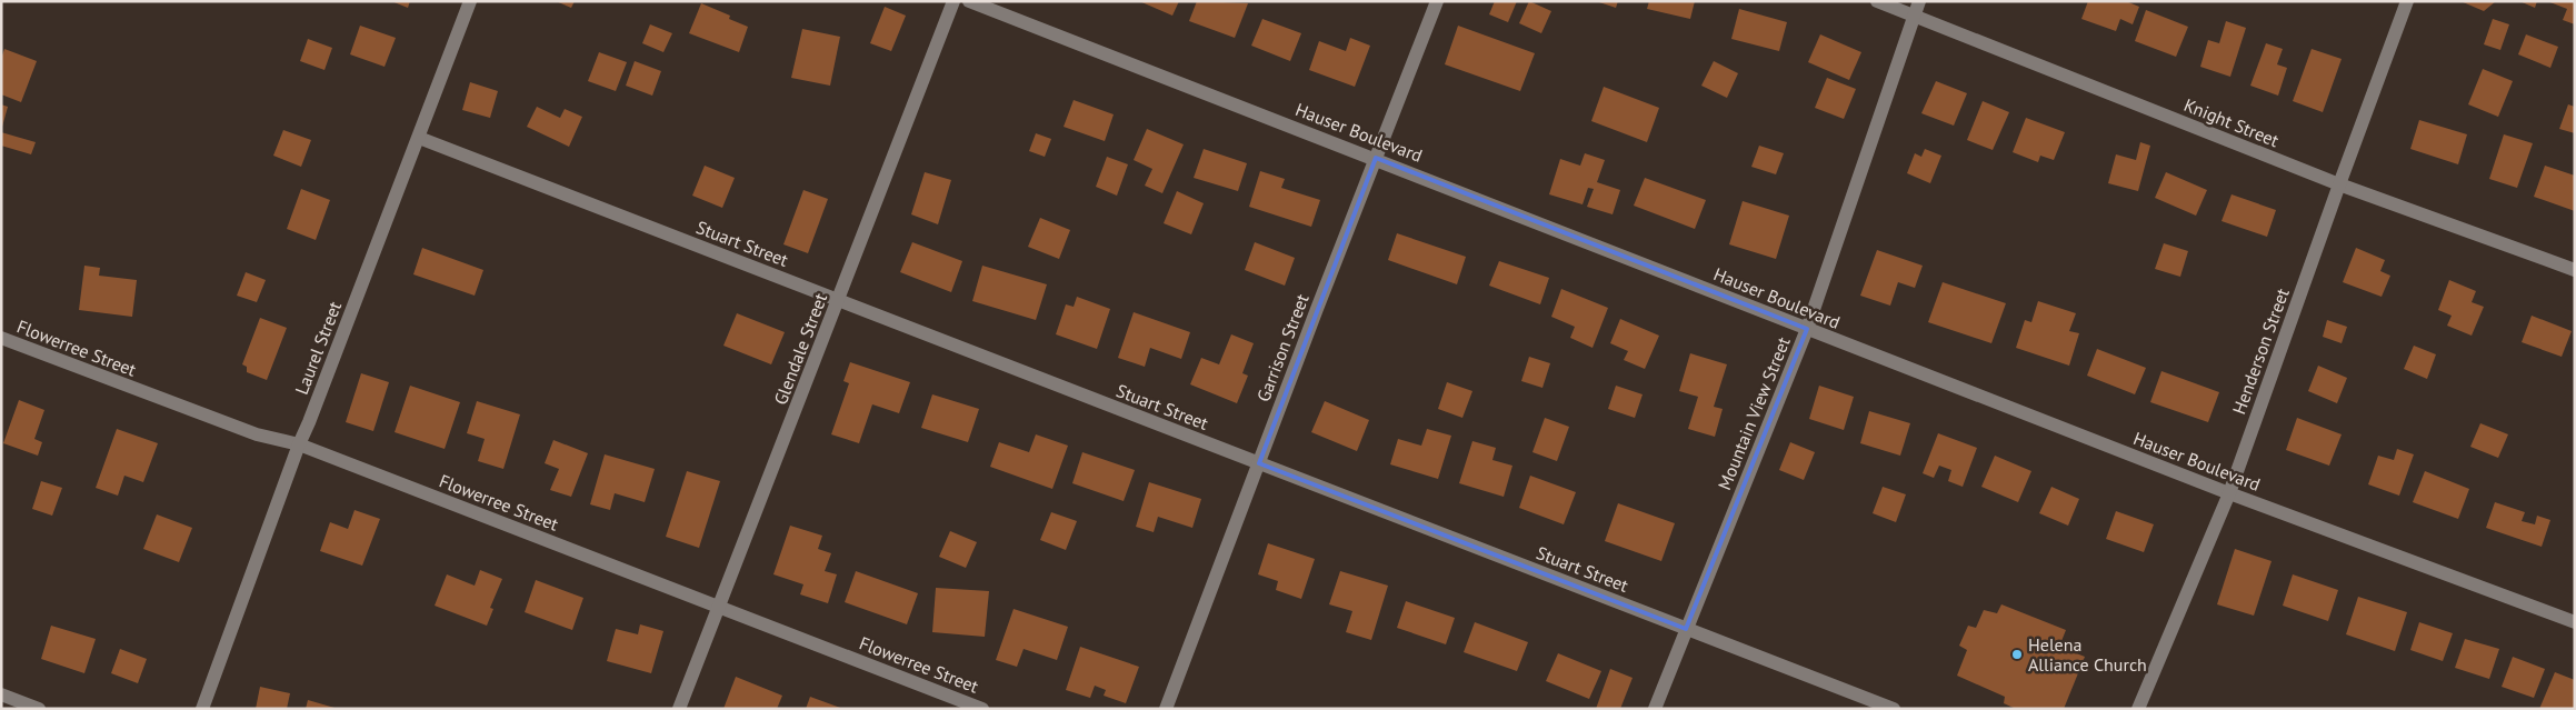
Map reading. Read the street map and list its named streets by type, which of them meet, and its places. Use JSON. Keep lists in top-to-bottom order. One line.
{"streets":{"street":["Knight Street","Hauser Boulevard","Stuart Street","Flowerree Street","Laurel Street","Garrison Street","Glendale Street","Henderson Street","Mountain View Street"]},"crossings":[["Knight Street","Henderson Street"],["Knight Street","Mountain View Street"],["Hauser Boulevard","Garrison Street"],["Hauser Boulevard","Henderson Street"],["Hauser Boulevard","Mountain View Street"],["Stuart Street","Laurel Street"],["Stuart Street","Garrison Street"],["Stuart Street","Glendale Street"],["Stuart Street","Mountain View Street"],["Flowerree Street","Laurel Street"],["Flowerree Street","Glendale Street"]],"places":["Helena Alliance Church"]}
